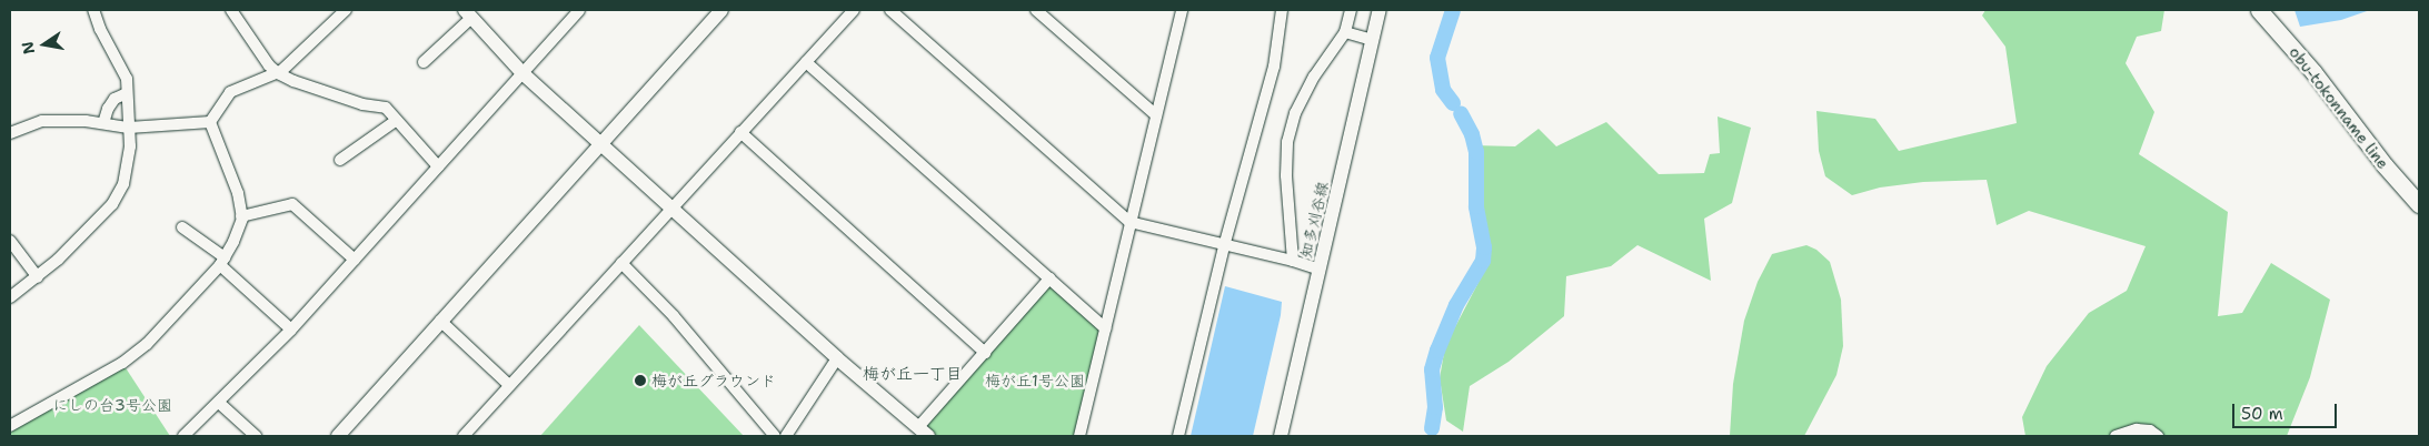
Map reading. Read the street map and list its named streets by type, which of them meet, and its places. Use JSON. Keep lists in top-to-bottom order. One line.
{"streets":{"main road":["obu-tokonname line"],"street":["知多刈谷線"]},"districts":["梅が丘一丁目"],"parks":["梅が丘1号公園","にしの台3号公園"],"places":["梅が丘グラウンド"],"scale_bar":"50 m","north":"left"}
